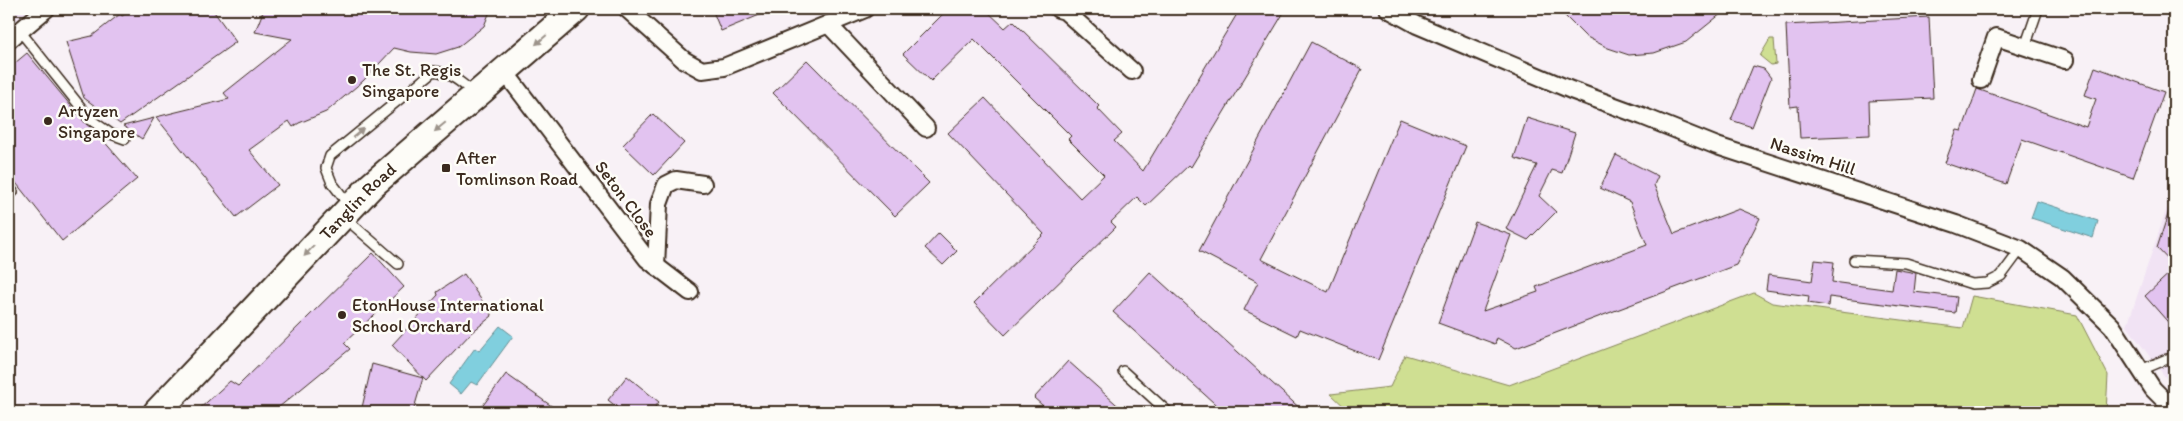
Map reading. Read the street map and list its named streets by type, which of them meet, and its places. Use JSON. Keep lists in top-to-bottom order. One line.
{"streets":{"main road":["Tanglin Road"],"street":["Nassim Hill","Seton Close"]},"crossings":[["Seton Close","Tanglin Road"]],"one_way":["Tanglin Road"],"places":{"other":["The St. Regis Singapore","Artyzen Singapore","EtonHouse International School Orchard"],"transit":["After Tomlinson Road"]}}
